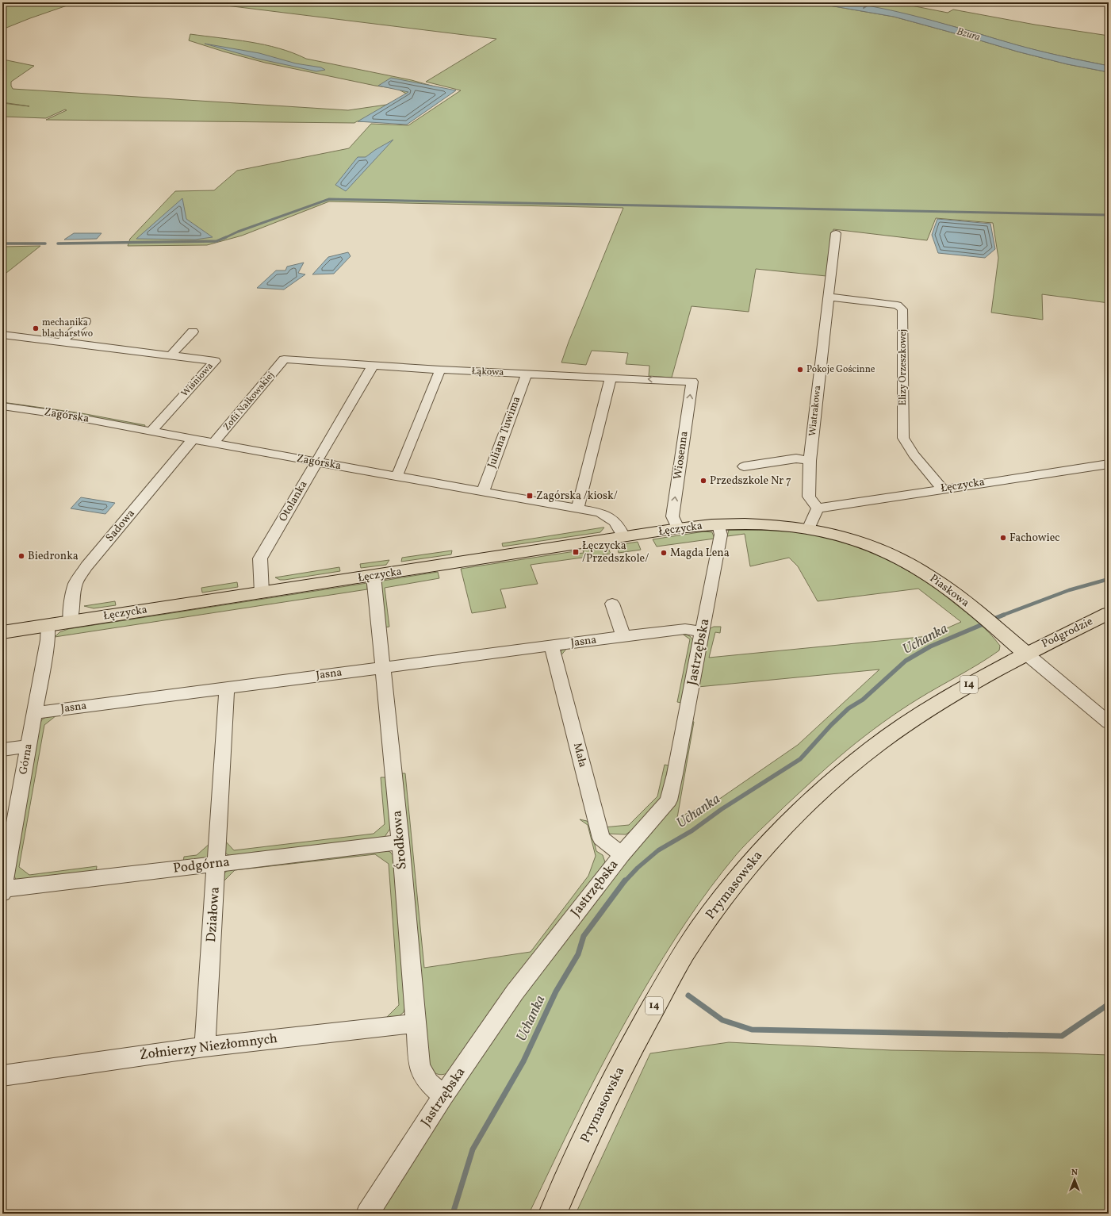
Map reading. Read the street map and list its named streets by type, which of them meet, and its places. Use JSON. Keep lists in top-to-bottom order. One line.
{"streets":{"main road":["Łęczycka","Piaskowa","Podgrodzie","14","Prymasowska"],"street":["Elizy Orzeszkowej","Łąkowa","Wiśniowa","Zofii Nałkowskiej","Wiatrakowa","Zagórska","Juliana Tuwima","Wiosenna","Otolanka","Sadowa","Jasna","Jastrzębska","Mała","Górna","Środkowa","Podgórna","Działowa","Żołnierzy Niezłomnych"]},"crossings":[["Elizy Orzeszkowej","Wiatrakowa"],["Elizy Orzeszkowej","Łęczycka"],["Łąkowa","Zofii Nałkowskiej"],["Łąkowa","Juliana Tuwima"],["Łąkowa","Wiosenna"],["Łąkowa","Otolanka"],["Wiśniowa","Zagórska"],["Zofii Nałkowskiej","Zagórska"],["Wiatrakowa","Łęczycka"],["Zagórska","Juliana Tuwima"],["Zagórska","Łęczycka"],["Zagórska","Otolanka"],["Zagórska","Sadowa"],["Wiosenna","Łęczycka"],["Łęczycka","Otolanka"],["Łęczycka","Sadowa"],["Łęczycka","Piaskowa"],["Łęczycka","Jastrzębska"],["Łęczycka","Górna"],["Łęczycka","Środkowa"],["Piaskowa","Podgrodzie"],["Piaskowa","Prymasowska"],["Podgrodzie","Prymasowska"],["Jasna","Jastrzębska"],["Jasna","Mała"],["Jasna","Górna"],["Jasna","Środkowa"],["Jasna","Działowa"],["Jastrzębska","Mała"],["Jastrzębska","Środkowa"],["Górna","Podgórna"],["Środkowa","Podgórna"],["Środkowa","Żołnierzy Niezłomnych"],["Podgórna","Działowa"],["Działowa","Żołnierzy Niezłomnych"]],"water":["Bzura","Uchanka"],"places":{"other":["mechanika blacharstwo","Pokoje Gościnne","Przedszkole Nr 7","Fachowiec","Magda Lena","Biedronka"],"transit":["Zagórska /kiosk/","Łęczycka /Przedszkole/"]},"north":"top"}
